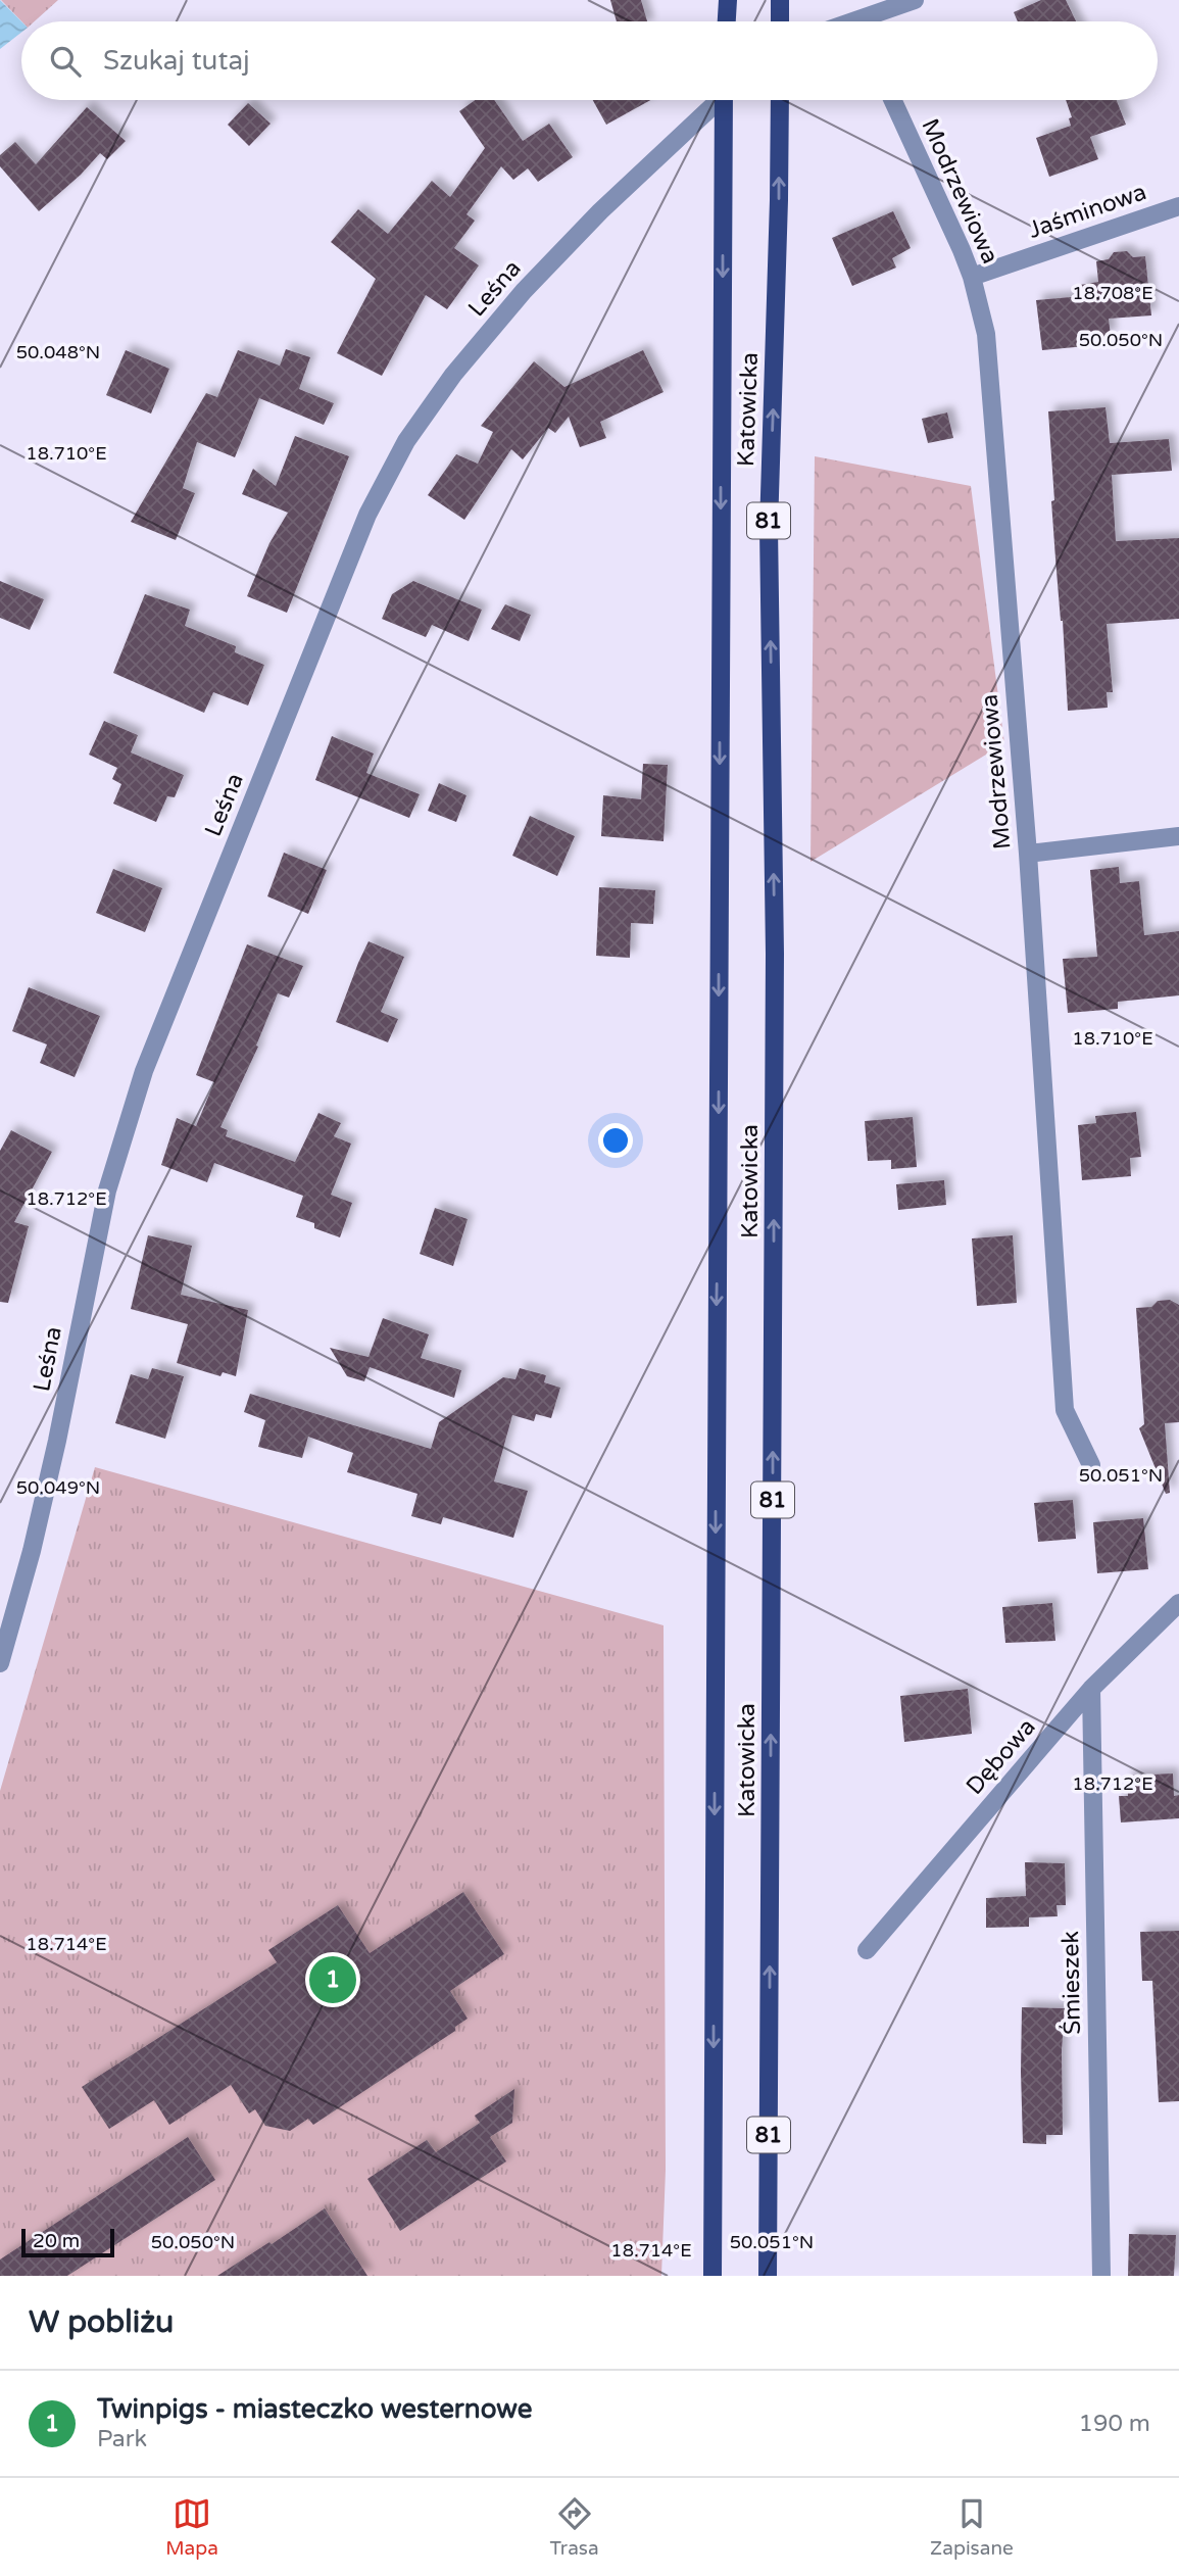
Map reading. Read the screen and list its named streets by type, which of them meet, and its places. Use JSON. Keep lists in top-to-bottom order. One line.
{"streets":{"main road":["Katowicka","81"],"street":["Modrzewiowa","Jaśminowa","Leśna","Dębowa","Śmieszek"]},"crossings":[["Modrzewiowa","Jaśminowa"],["Dębowa","Śmieszek"]],"scale_bar":"20 m","page":{"search":"Szukaj tutaj","pins":"1","scale":"20 m","heading":"W pobliżu","list":[{"mark":"1","name":"Twinpigs - miasteczko westernowe","note":"Park","value":"190 m"}],"nav":["Mapa","Trasa","Zapisane"]},"coordinates":["18.708°E","50.050°N","50.048°N","18.710°E","18.712°E","50.051°N","50.049°N","18.714°E"]}
